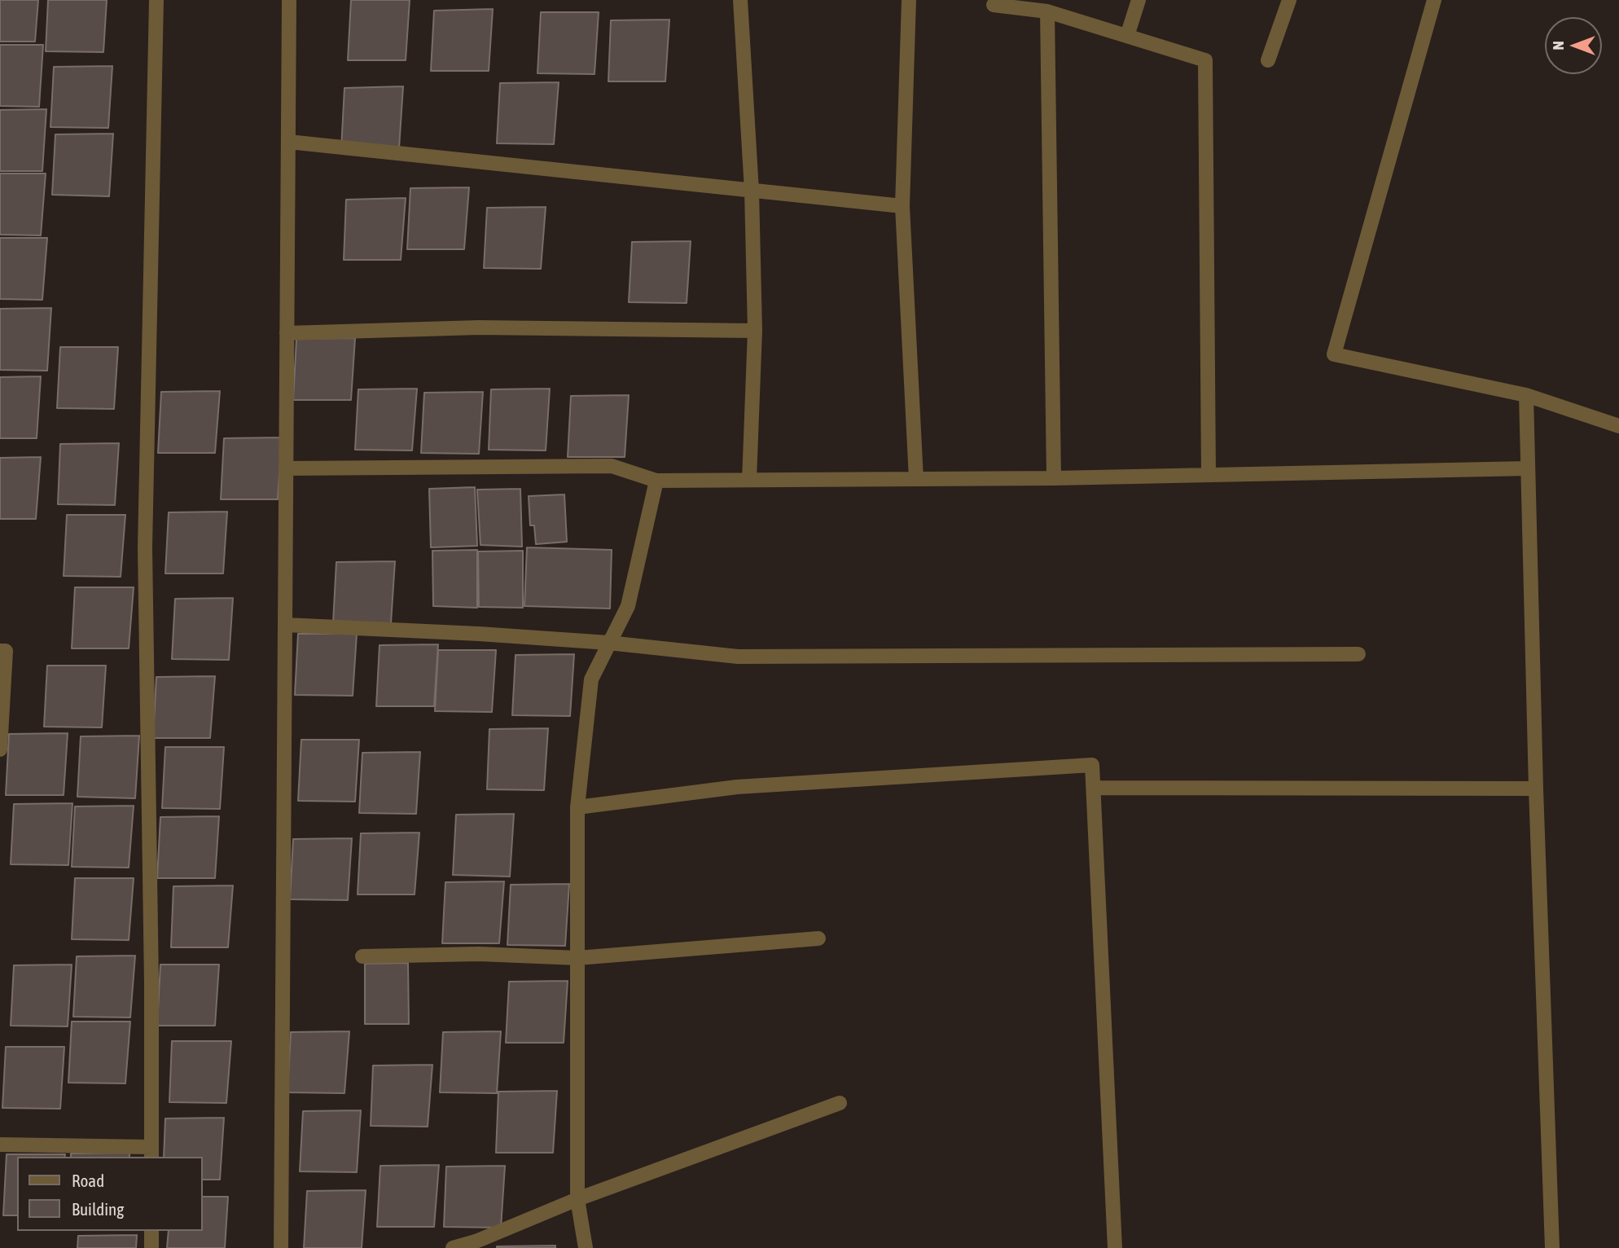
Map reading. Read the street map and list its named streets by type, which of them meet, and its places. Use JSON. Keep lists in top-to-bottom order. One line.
{"legend":["Road","Building"],"north":"left"}
